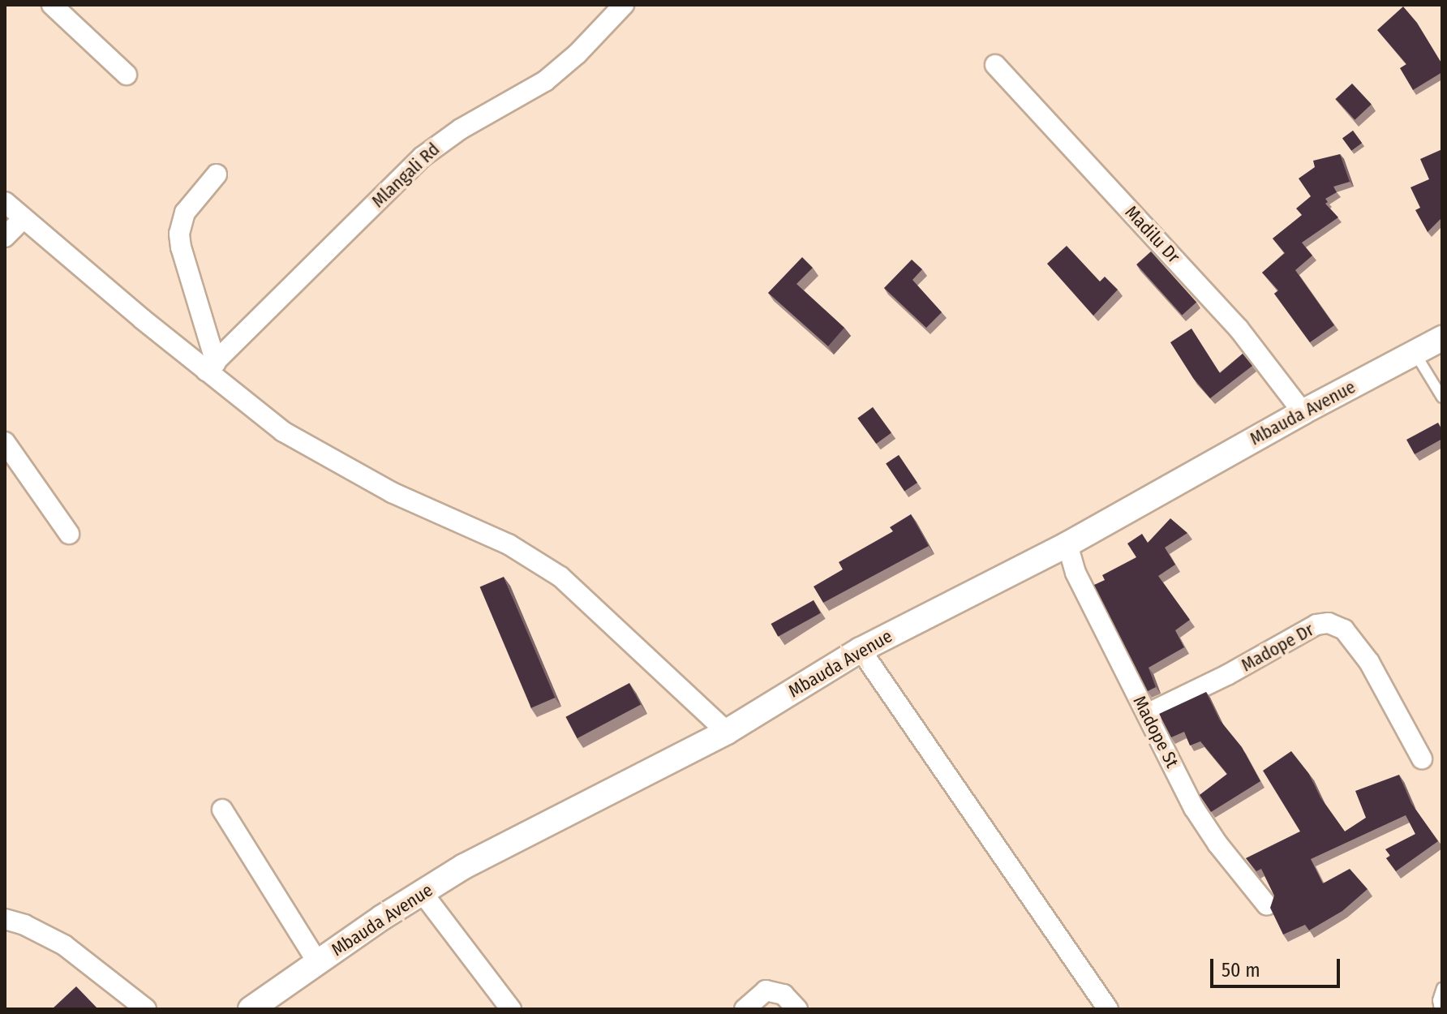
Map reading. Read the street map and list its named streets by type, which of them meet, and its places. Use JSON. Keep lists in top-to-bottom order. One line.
{"streets":{"street":["Mlangali Rd","Madilu Dr","Mbauda Avenue","Madope Dr","Madope St"]},"crossings":[["Madilu Dr","Mbauda Avenue"],["Mbauda Avenue","Madope St"],["Madope Dr","Madope St"]],"scale_bar":"50 m"}
